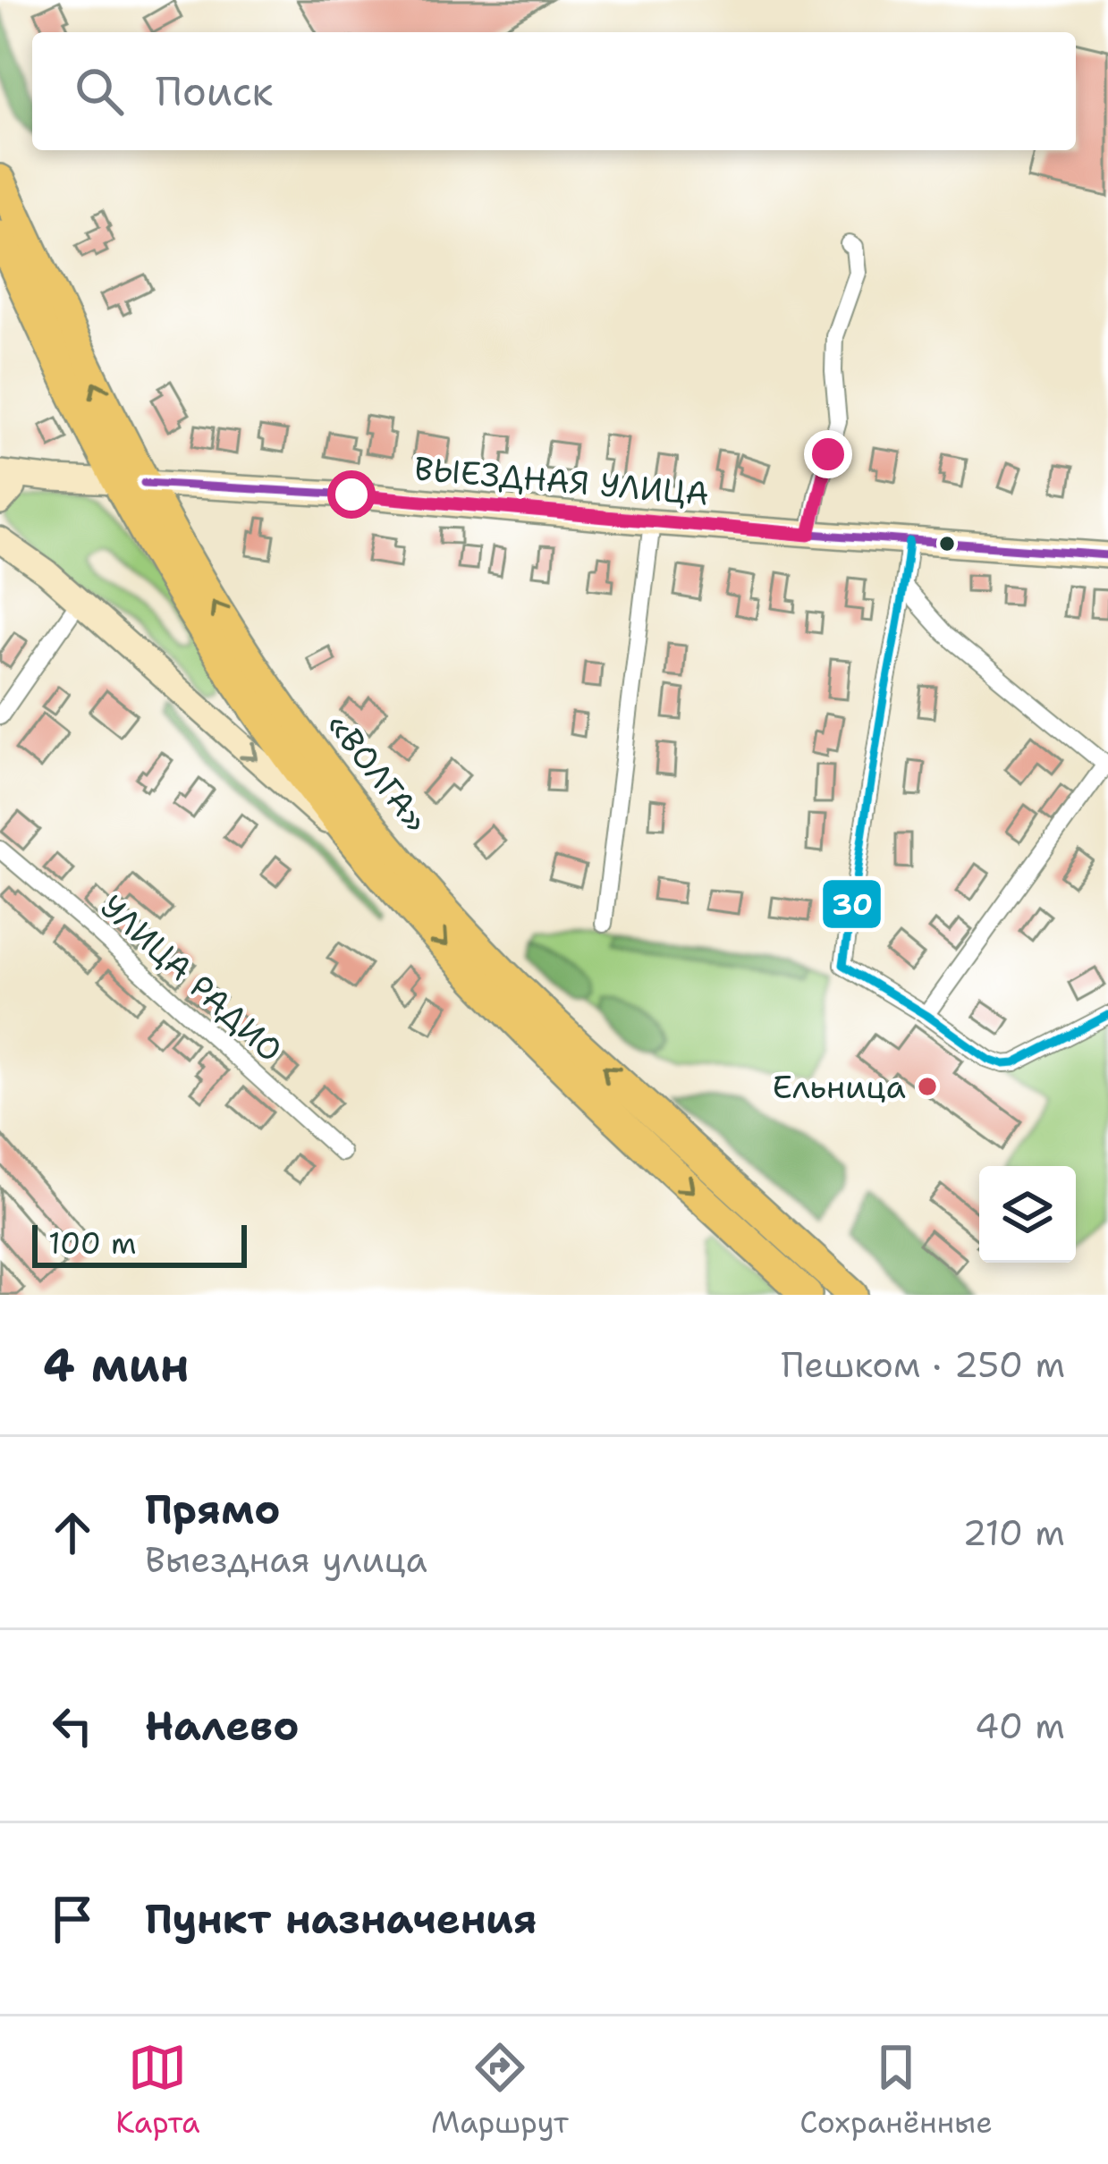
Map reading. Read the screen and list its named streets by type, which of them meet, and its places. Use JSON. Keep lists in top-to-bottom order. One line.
{"streets":{"highway":["«ВОЛГА»"],"main road":["ВЫЕЗДНАЯ УЛИЦА"],"street":["УЛИЦА РАДИО"]},"crossings":[["ВЫЕЗДНАЯ УЛИЦА","«ВОЛГА»"]],"places":["Ельница"],"lines":["transit line 30"],"scale_bar":"100 m","page":{"search":"Поиск","scale":"100 m","heading":["4 мин","Пешком · 250 m"],"list":[["Прямо","Выездная улица","210 m"],["Налево","40 m"],"Пункт назначения"],"nav":["Карта","Маршрут","Сохранённые"]}}
